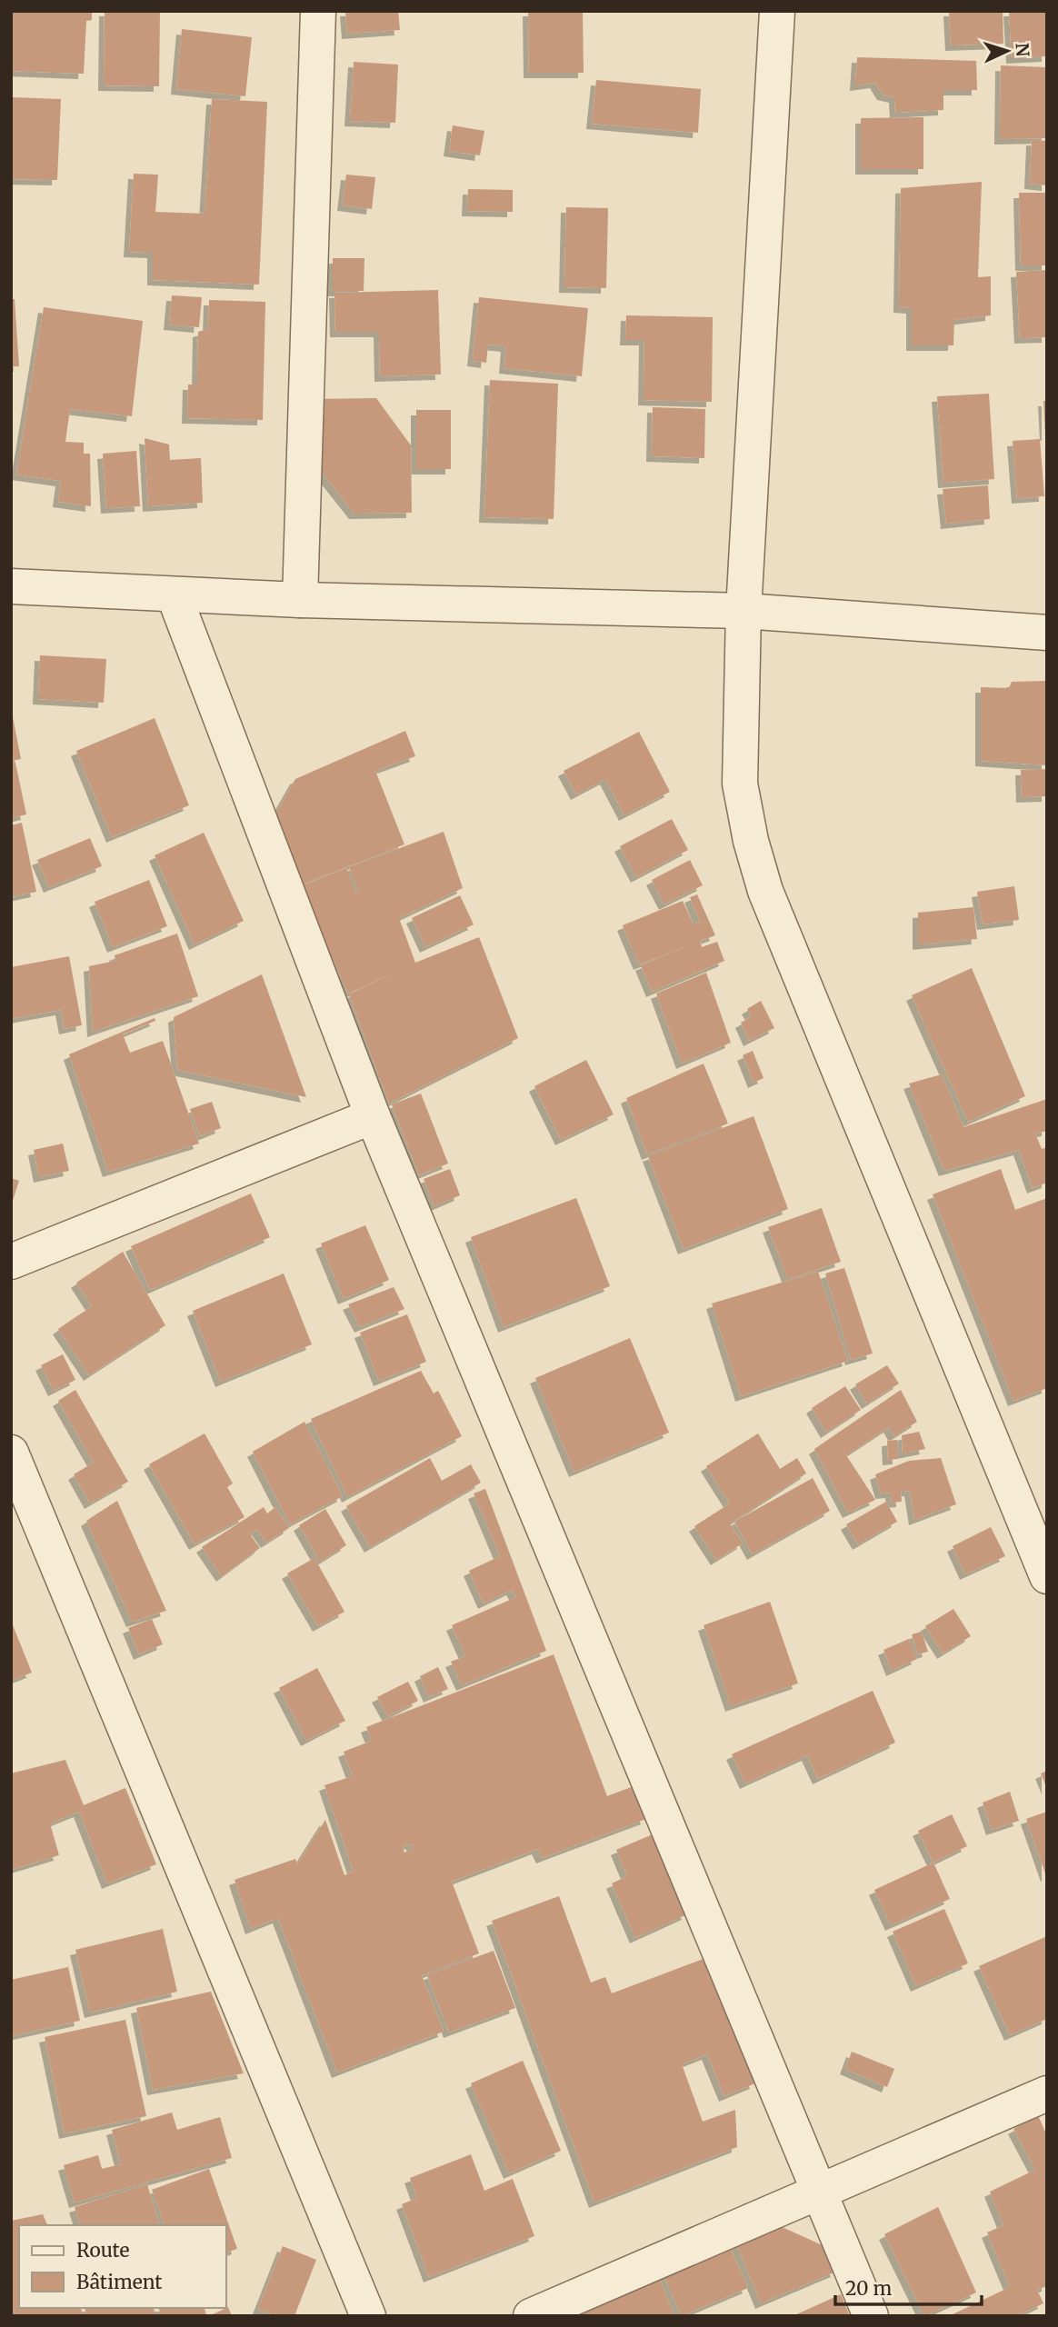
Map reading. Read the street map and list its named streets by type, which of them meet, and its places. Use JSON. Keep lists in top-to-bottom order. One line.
{"legend":["Route","Bâtiment"],"scale_bar":"20 m","north":"right"}
